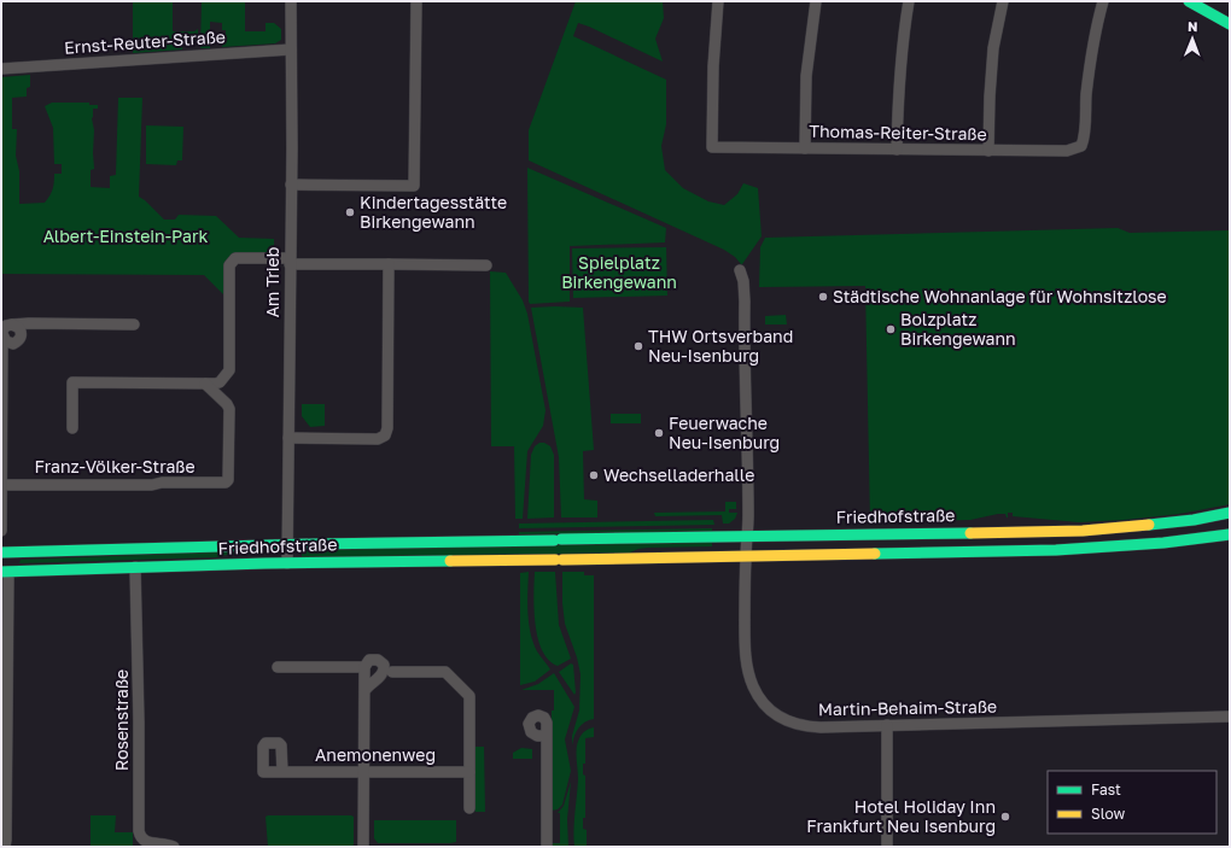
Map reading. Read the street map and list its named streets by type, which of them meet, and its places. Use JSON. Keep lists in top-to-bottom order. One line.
{"streets":{"main road":["Friedhofstraße"],"street":["Ernst-Reuter-Straße","Thomas-Reiter-Straße","Am Trieb","Franz-Völker-Straße","Martin-Behaim-Straße","Rosenstraße","Anemonenweg"]},"crossings":[["Ernst-Reuter-Straße","Am Trieb"],["Am Trieb","Friedhofstraße"],["Friedhofstraße","Martin-Behaim-Straße"],["Friedhofstraße","Rosenstraße"]],"parks":["Albert-Einstein-Park","Spielplatz Birkengewann"],"places":["Kindertagesstätte Birkengewann","Städtische Wohnanlage für Wohnsitzlose","Bolzplatz Birkengewann","THW Ortsverband Neu-Isenburg","Feuerwache Neu-Isenburg","Wechselladerhalle","Hotel Holiday Inn Frankfurt Neu Isenburg"],"legend":["Fast","Slow"],"north":"top"}
